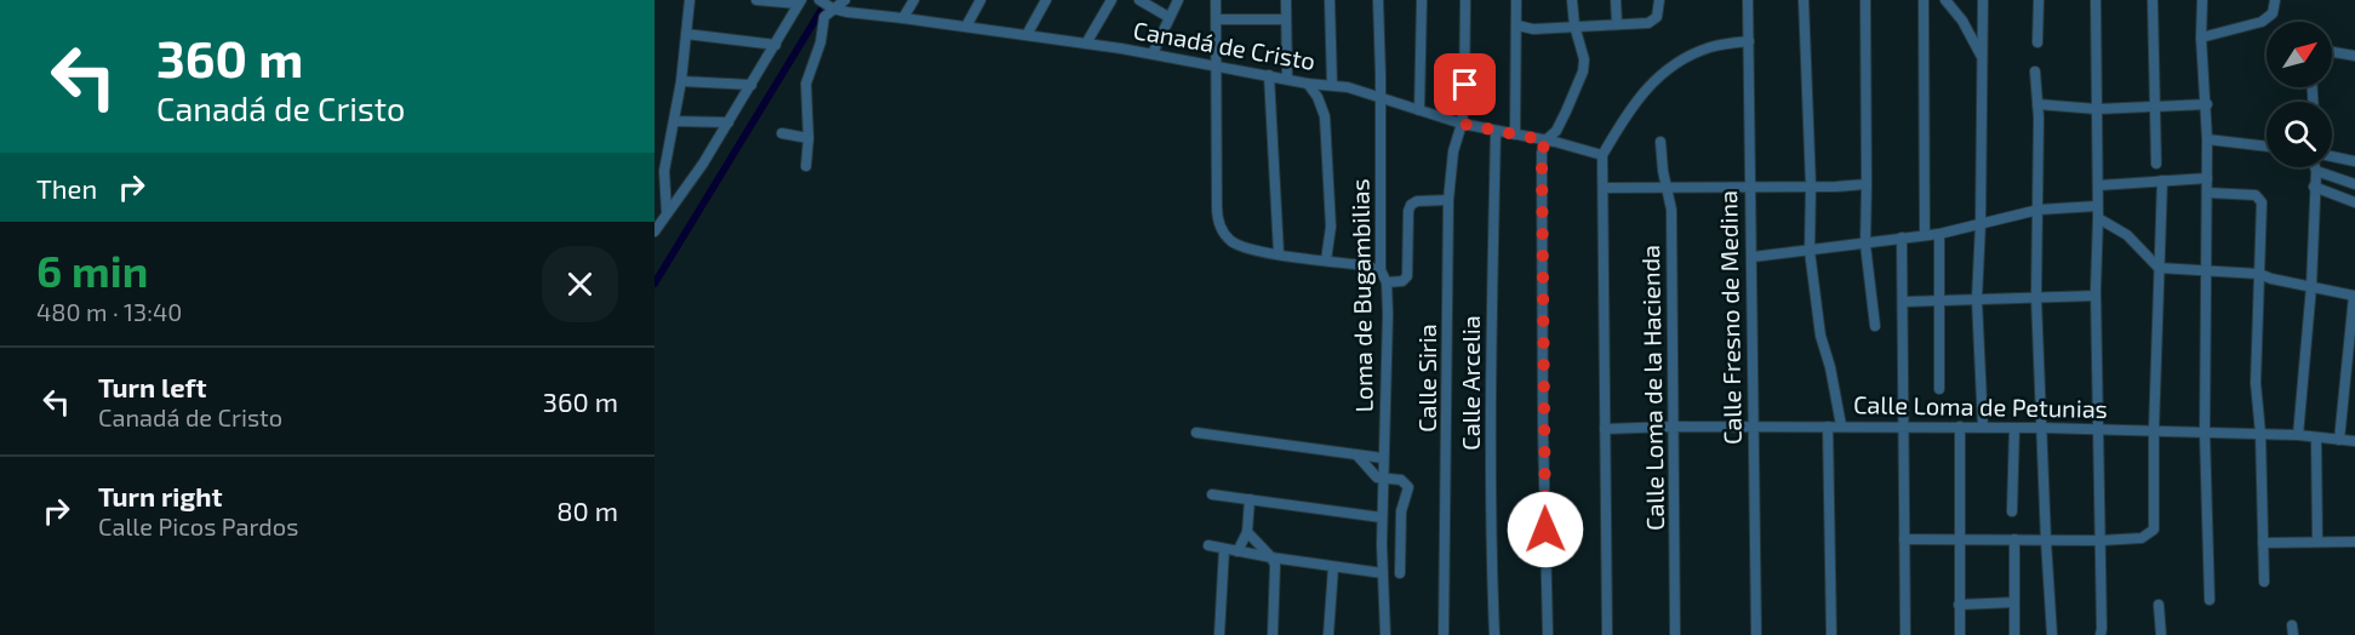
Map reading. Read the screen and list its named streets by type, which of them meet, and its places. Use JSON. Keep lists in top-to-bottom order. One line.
{"streets":{"street":["Canadá de Cristo","Loma de Bugambilias","Calle Fresno de Medina","Calle Siria","Calle Arcelia","Calle Loma de la Hacienda","Calle Loma de Petunias"]},"crossings":[["Canadá de Cristo","Loma de Bugambilias"],["Canadá de Cristo","Calle Siria"],["Canadá de Cristo","Calle Arcelia"],["Calle Fresno de Medina","Calle Loma de Petunias"],["Calle Loma de la Hacienda","Calle Loma de Petunias"]],"north":"top right","page":{"turn":["360 m","Canadá de Cristo"],"then":"Then","heading":["6 min","480 m · 13:40"],"list":[{"name":"Turn left","note":"Canadá de Cristo","value":"360 m"},{"name":"Turn right","note":"Calle Picos Pardos","value":"80 m"}]}}
